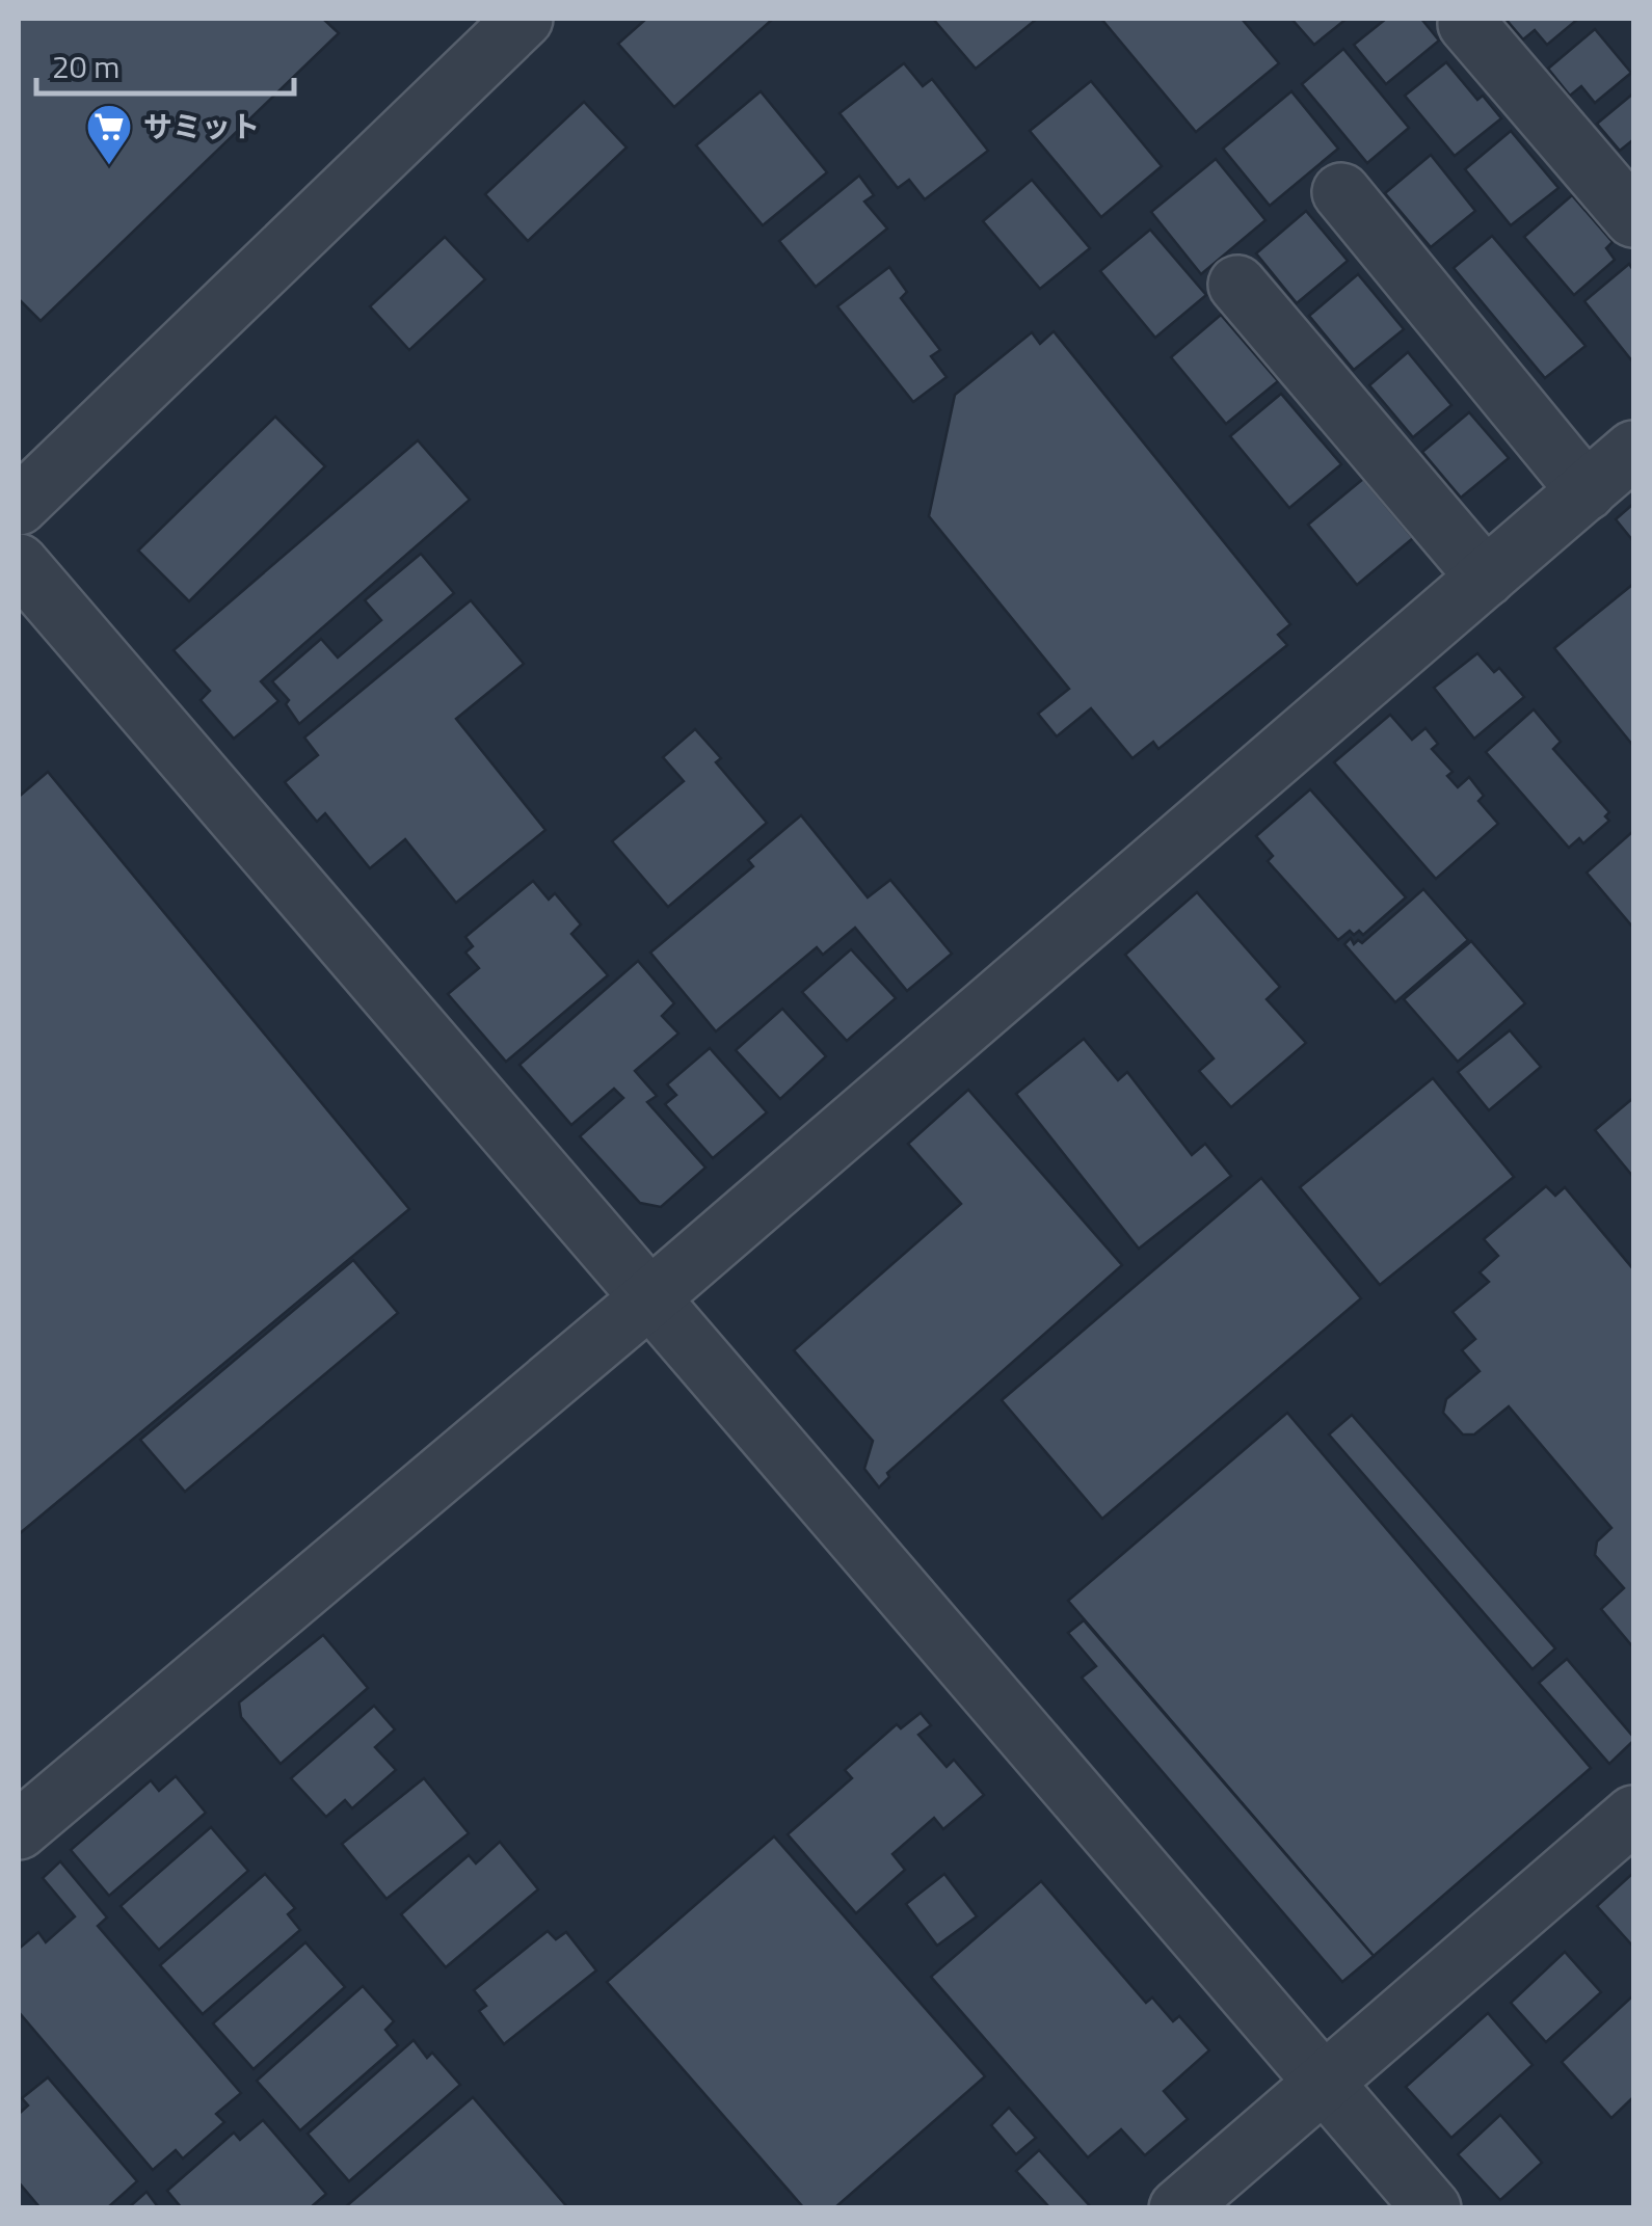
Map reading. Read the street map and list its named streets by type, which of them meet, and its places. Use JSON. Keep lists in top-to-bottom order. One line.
{"places":{"supermarket":["サミット"]},"scale_bar":"20 m"}
